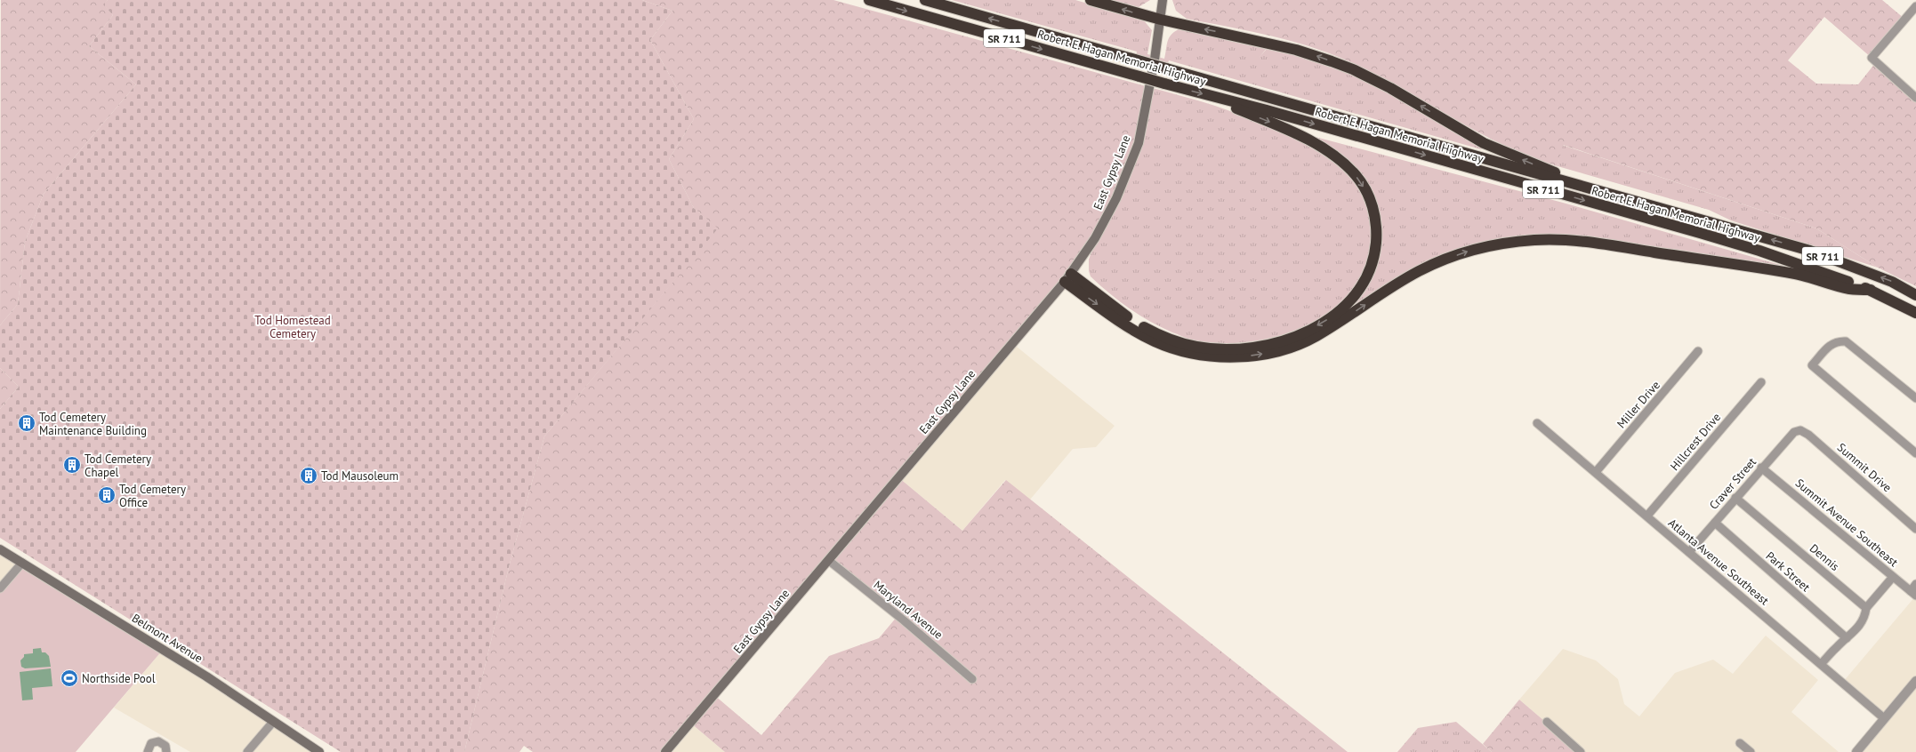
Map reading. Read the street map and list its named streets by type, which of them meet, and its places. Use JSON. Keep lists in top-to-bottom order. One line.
{"streets":{"highway":["SR 711","Robert E. Hagan Memorial Highway"],"main road":["East Gypsy Lane","Belmont Avenue"],"street":["Miller Drive","Hillcrest Drive","Summit Drive","Craver Street","Summit Avenue Southeast","Dennis","Atlanta Avenue Southeast","Park Street","Maryland Avenue"]},"crossings":[["East Gypsy Lane","Maryland Avenue"],["Miller Drive","Atlanta Avenue Southeast"],["Hillcrest Drive","Atlanta Avenue Southeast"],["Summit Drive","Craver Street"],["Craver Street","Summit Avenue Southeast"],["Craver Street","Dennis"],["Craver Street","Atlanta Avenue Southeast"],["Craver Street","Park Street"]],"parks":["Tod Homestead Cemetery"],"places":{"building":["Tod Cemetery Maintenance Building","Tod Cemetery Chapel","Tod Mausoleum","Tod Cemetery Office"],"sports":["Northside Pool"]}}
